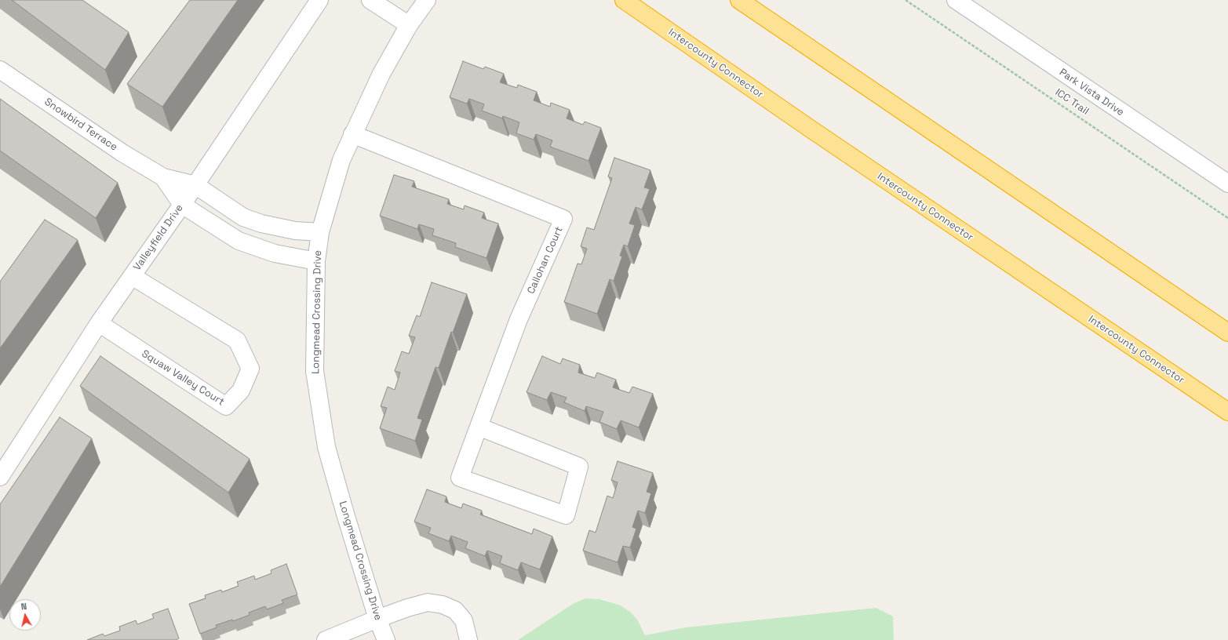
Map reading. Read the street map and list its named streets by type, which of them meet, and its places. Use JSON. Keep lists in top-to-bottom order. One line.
{"streets":{"highway":["Intercounty Connector"],"street":["Park Vista Drive","Snowbird Terrace","Valleyfield Drive","Callohan Court","Longmead Crossing Drive","Squaw Valley Court"],"path":["ICC Trail"]},"crossings":[["Snowbird Terrace","Valleyfield Drive"],["Snowbird Terrace","Longmead Crossing Drive"],["Valleyfield Drive","Squaw Valley Court"],["Callohan Court","Longmead Crossing Drive"]],"north":"top"}
